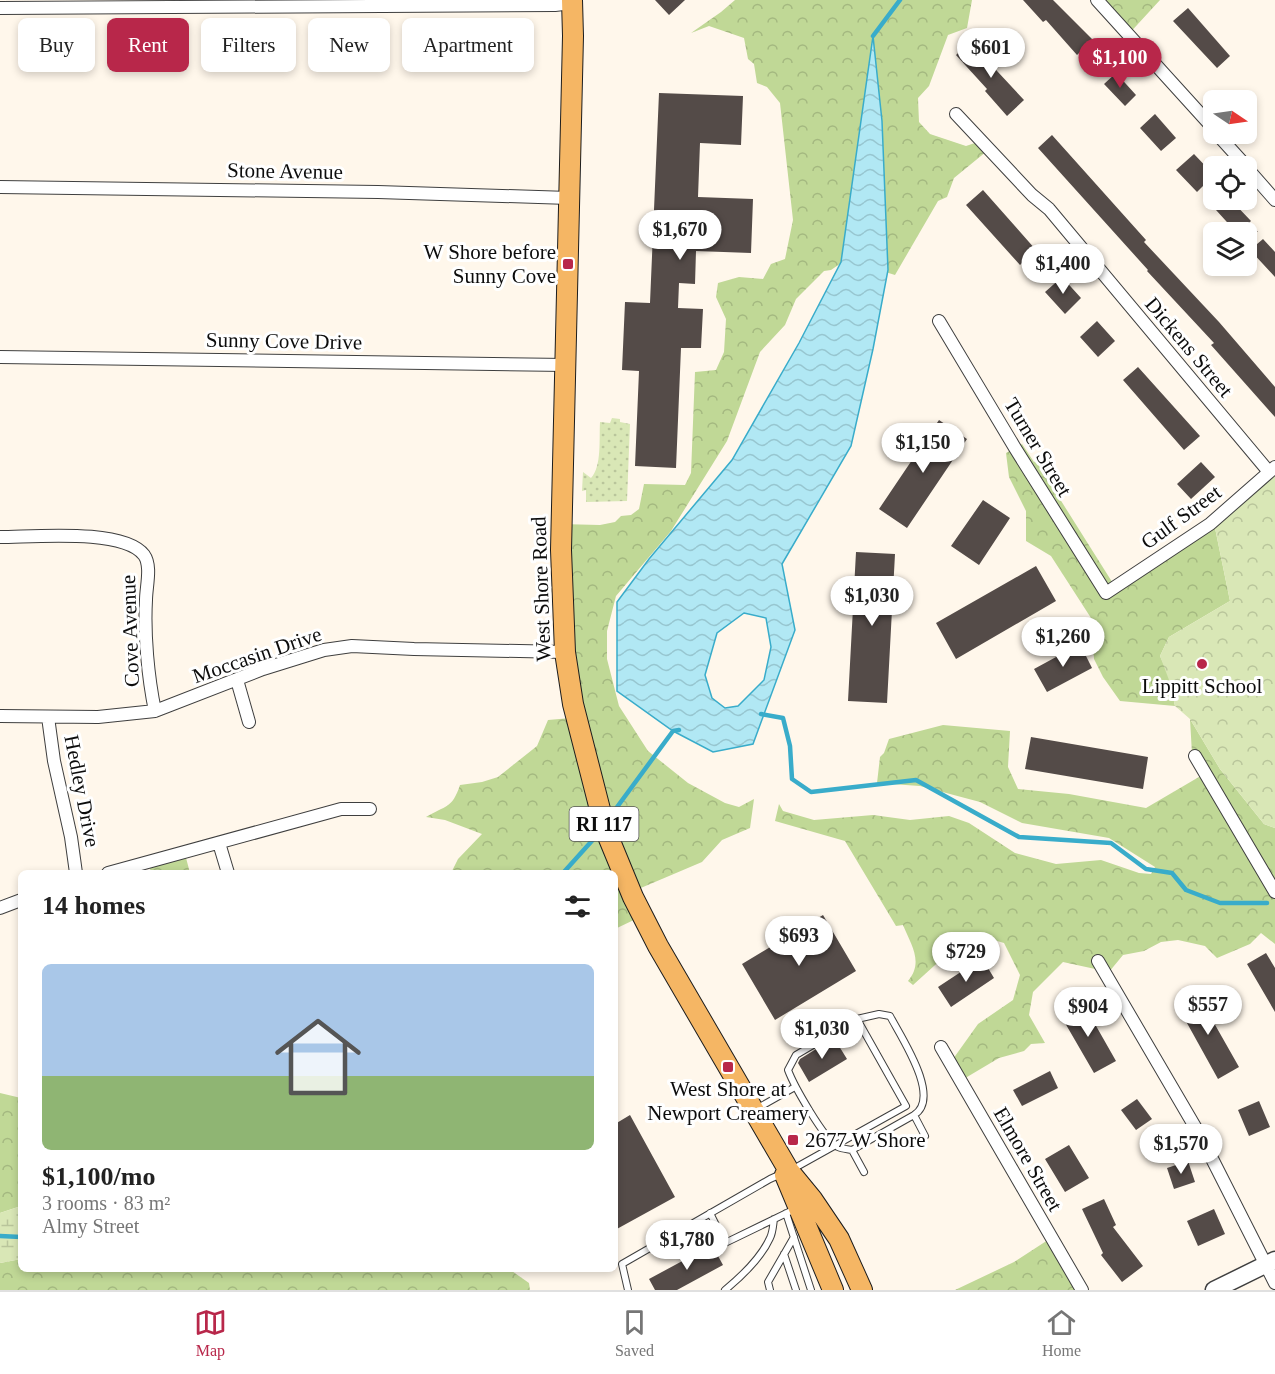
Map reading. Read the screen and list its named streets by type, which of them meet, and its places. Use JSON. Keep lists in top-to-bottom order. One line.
{"streets":{"main road":["West Shore Road","RI 117"],"street":["Stone Avenue","Sunny Cove Drive","Dickens Street","Turner Street","Gulf Street","Cove Avenue","Moccasin Drive","Hedley Drive","Elmore Street"]},"crossings":[["Stone Avenue","West Shore Road"],["Sunny Cove Drive","West Shore Road"],["Dickens Street","Gulf Street"],["Turner Street","Gulf Street"],["West Shore Road","Moccasin Drive"],["Cove Avenue","Moccasin Drive"],["Moccasin Drive","Hedley Drive"]],"places":{"transit":["W Shore before Sunny Cove","West Shore at Newport Creamery","2677 W Shore"],"other":["Lippitt School"]},"north":"right","page":{"chip":["Buy","Rent","Filters","New","Apartment"],"price":["$601","$1,100","$1,670","$1,400","$1,150","$1,030","$1,260","$693","$729","$557","$904","$1,030","$1,570","$1,780"],"heading":"14 homes","list":[{"name":"$1,100/mo","note":"3 rooms · 83 m² · Almy Street"}],"tabs":["Map","Saved","Home"]}}
